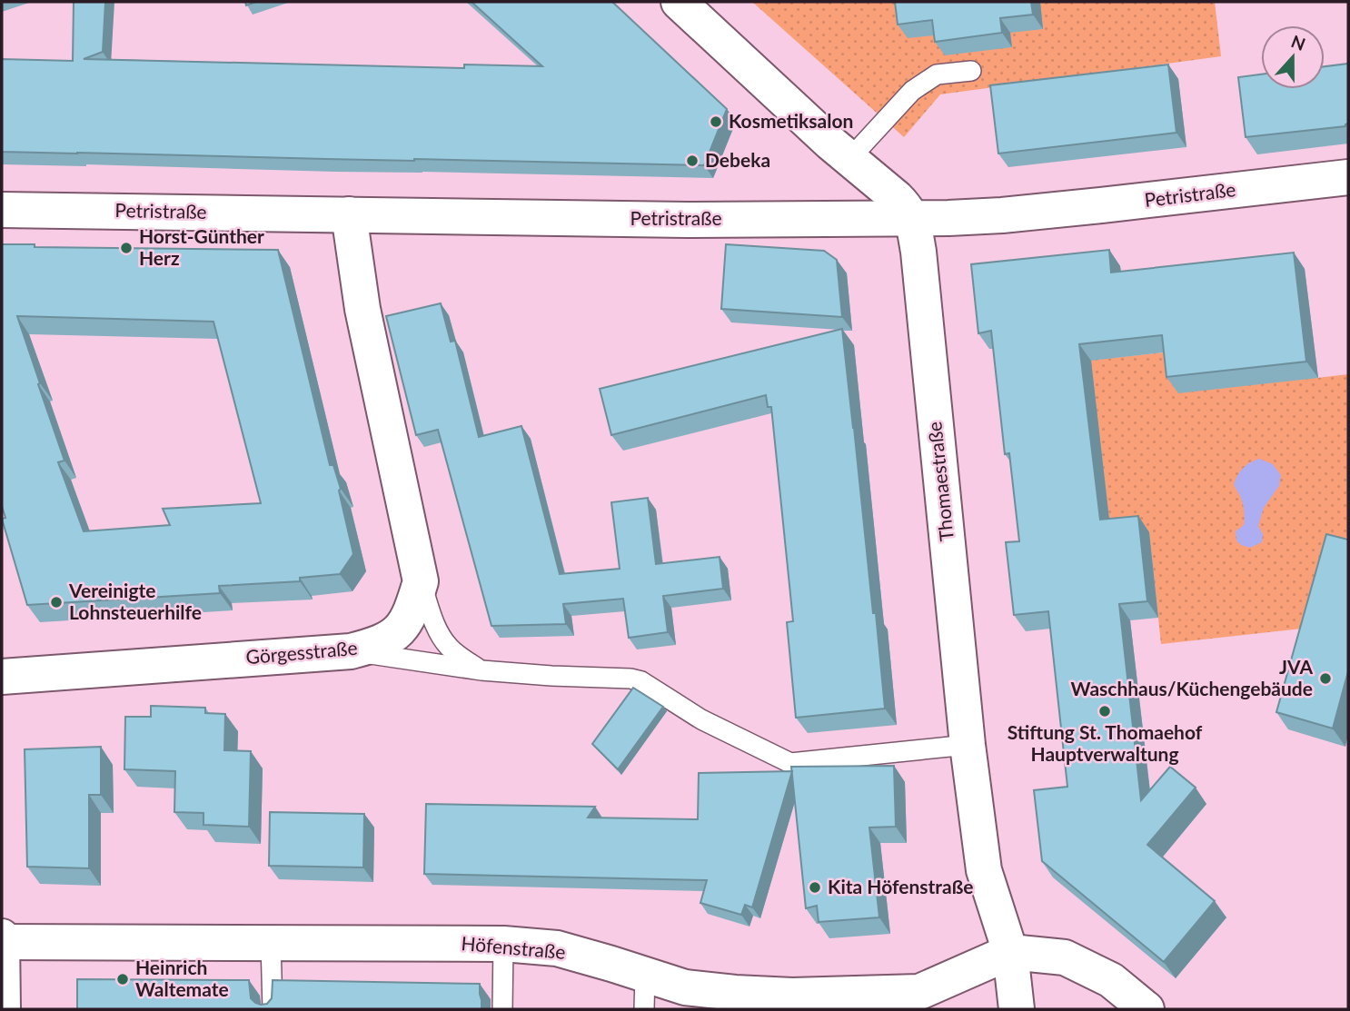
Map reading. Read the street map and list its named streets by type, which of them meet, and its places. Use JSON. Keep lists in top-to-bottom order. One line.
{"streets":{"street":["Petristraße","Thomaestraße","Görgesstraße","Höfenstraße"]},"crossings":[["Petristraße","Thomaestraße"],["Petristraße","Görgesstraße"],["Thomaestraße","Höfenstraße"]],"places":["Kosmetiksalon","Debeka","Horst-Günther Herz","Vereinigte Lohnsteuerhilfe","JVA Waschhaus/Küchengebäude","Stiftung St. Thomaehof Hauptverwaltung","Kita Höfenstraße","Heinrich Waltemate"],"north":"top"}
